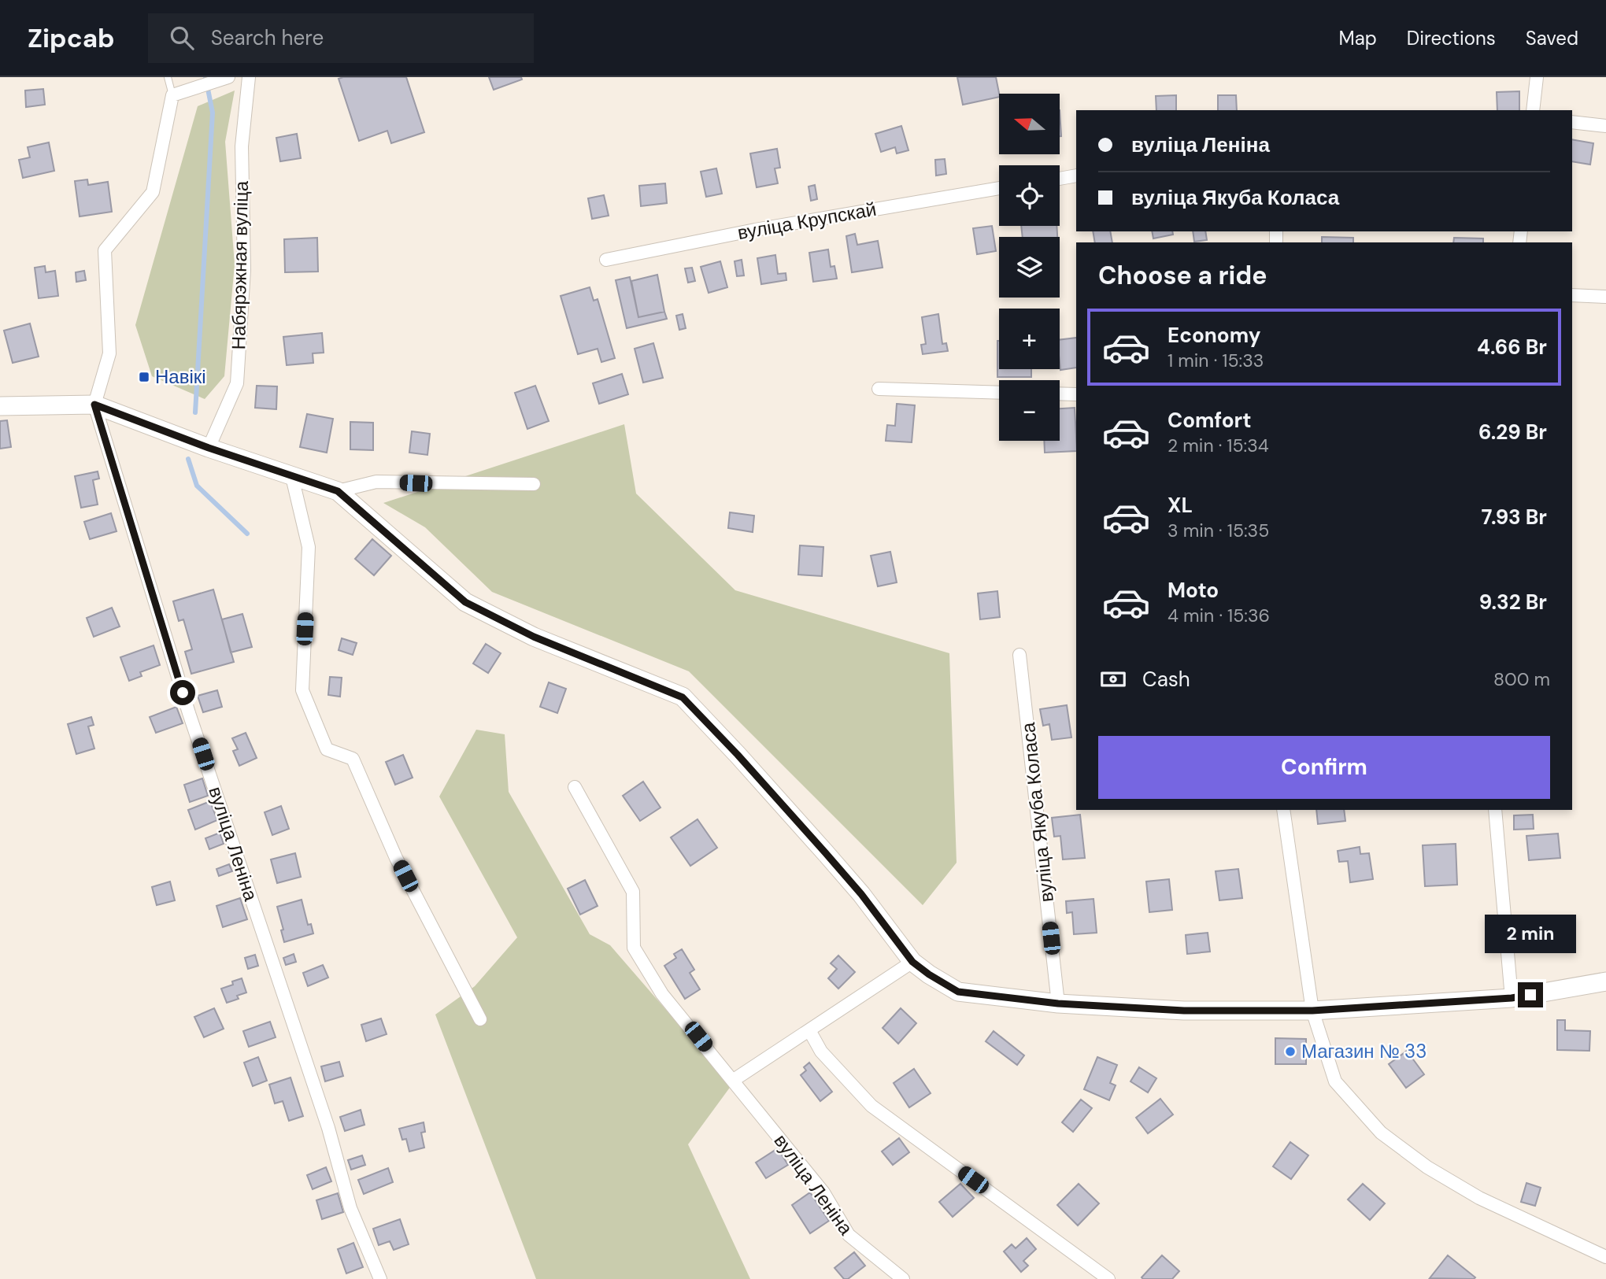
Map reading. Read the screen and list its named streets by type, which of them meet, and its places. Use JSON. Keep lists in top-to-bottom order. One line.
{"streets":{"street":["вуліца Крупскай","Набярэжная вуліца","вуліца Якуба Коласа","вуліца Леніна"]},"places":{"transit":["Навікі"],"other":["Магазин № 33"]},"north":"left","page":{"header":"Zipcab","search":"Search here","nav":["Map","Directions","Saved"],"map_buttons":["+","−"],"banner":["вуліца Леніна","вуліца Якуба Коласа"],"heading":"Choose a ride","list":[{"name":"Economy","note":"1 min · 15:33","value":"4.66 Br"},{"name":"Comfort","note":"2 min · 15:34","value":"6.29 Br"},{"name":"XL","note":"3 min · 15:35","value":"7.93 Br"},{"name":"Moto","note":"4 min · 15:36","value":"9.32 Br"}],"pay":["Cash","800 m"],"buttons":"Confirm","bubble":"2 min"}}
